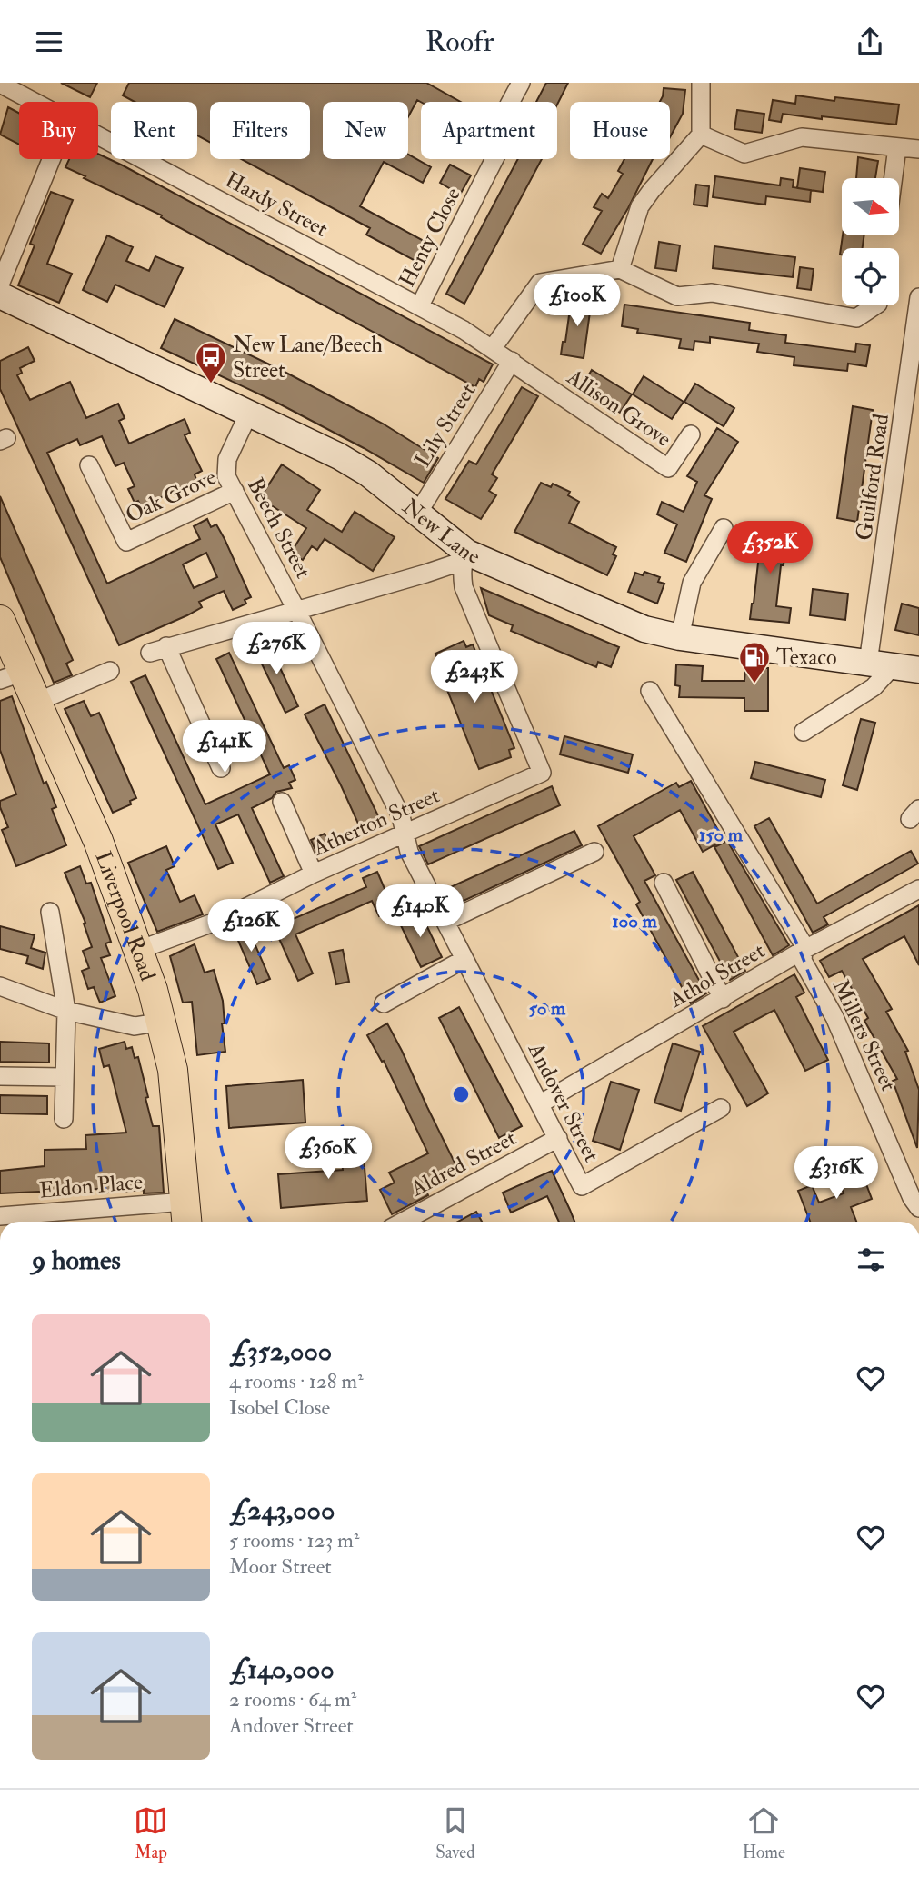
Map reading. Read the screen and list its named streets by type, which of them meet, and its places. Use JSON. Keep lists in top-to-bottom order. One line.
{"streets":{"main road":["Liverpool Road"],"street":["Hardy Street","Henty Close","Allison Grove","Lily Street","Guilford Road","Oak Grove","Beech Street","New Lane","Atherton Street","Athol Street","Millers Street","Andover Street","Aldred Street","Eldon Place"]},"crossings":[["Hardy Street","Henty Close"],["Hardy Street","Allison Grove"],["Hardy Street","Lily Street"],["Allison Grove","Lily Street"],["Lily Street","New Lane"],["Guilford Road","New Lane"],["Oak Grove","Beech Street"],["Beech Street","New Lane"],["Beech Street","Atherton Street"],["Beech Street","Andover Street"],["New Lane","Atherton Street"],["Atherton Street","Liverpool Road"],["Atherton Street","Andover Street"],["Liverpool Road","Eldon Place"],["Athol Street","Millers Street"],["Athol Street","Andover Street"],["Andover Street","Aldred Street"]],"places":{"bus stop":["New Lane/Beech Street"],"fuel station":["Texaco"]},"north":"right","page":{"header":"Roofr","chip":["Buy","Rent","Filters","New","Apartment","House"],"price":["£100K","£352K","£276K","£243K","£141K","£140K","£126K","£360K","£316K"],"heading":"9 homes","list":[{"name":"£352,000","note":"4 rooms · 128 m² · Isobel Close"},{"name":"£243,000","note":"5 rooms · 123 m² · Moor Street"},{"name":"£140,000","note":"2 rooms · 64 m² · Andover Street"}],"tabs":["Map","Saved","Home"]},"rings":["150 m","100 m","50 m"]}
